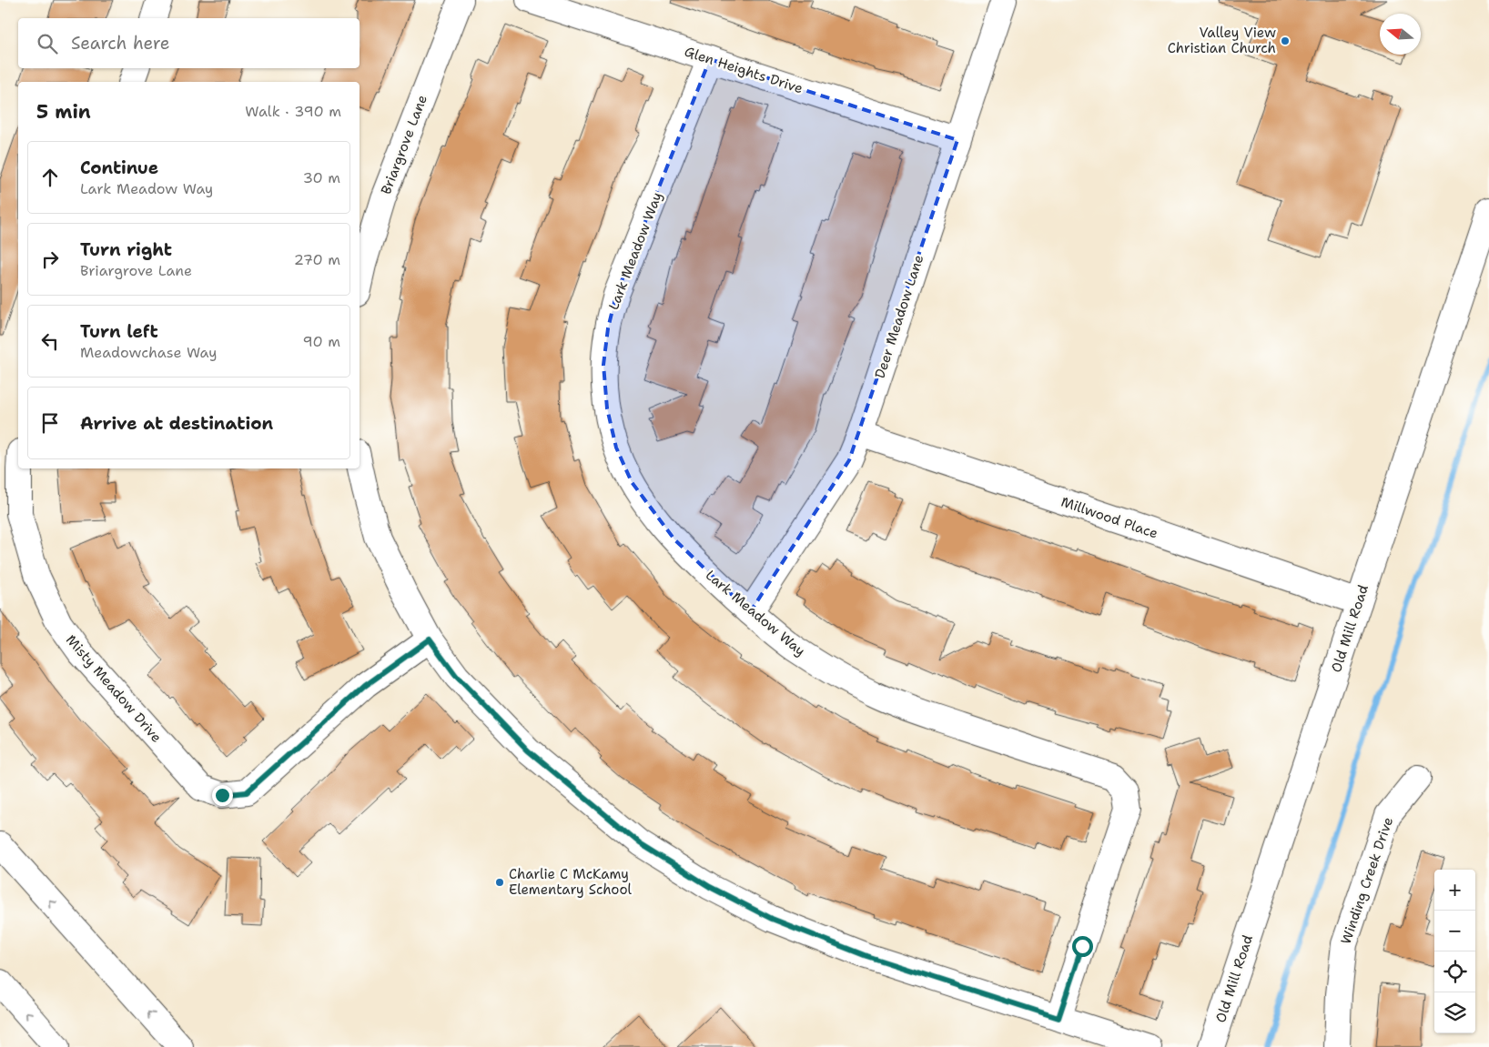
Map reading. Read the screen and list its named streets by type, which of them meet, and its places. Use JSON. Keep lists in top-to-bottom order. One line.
{"streets":{"main road":["Glen Heights Drive","Briargrove Lane","Lark Meadow Way","Deer Meadow Lane","Millwood Place","Old Mill Road","Misty Meadow Drive","Winding Creek Drive"]},"crossings":[["Glen Heights Drive","Lark Meadow Way"],["Glen Heights Drive","Deer Meadow Lane"],["Lark Meadow Way","Deer Meadow Lane"],["Deer Meadow Lane","Millwood Place"],["Millwood Place","Old Mill Road"]],"places":["Valley View Christian Church","Charlie C McKamy Elementary School"],"north":"left","page":{"search":"Search here","heading":["5 min","Walk · 390 m"],"list":[["Continue","Lark Meadow Way","30 m"],["Turn right","Briargrove Lane","270 m"],["Turn left","Meadowchase Way","90 m"],"Arrive at destination"],"map_buttons":["+","−"]}}
